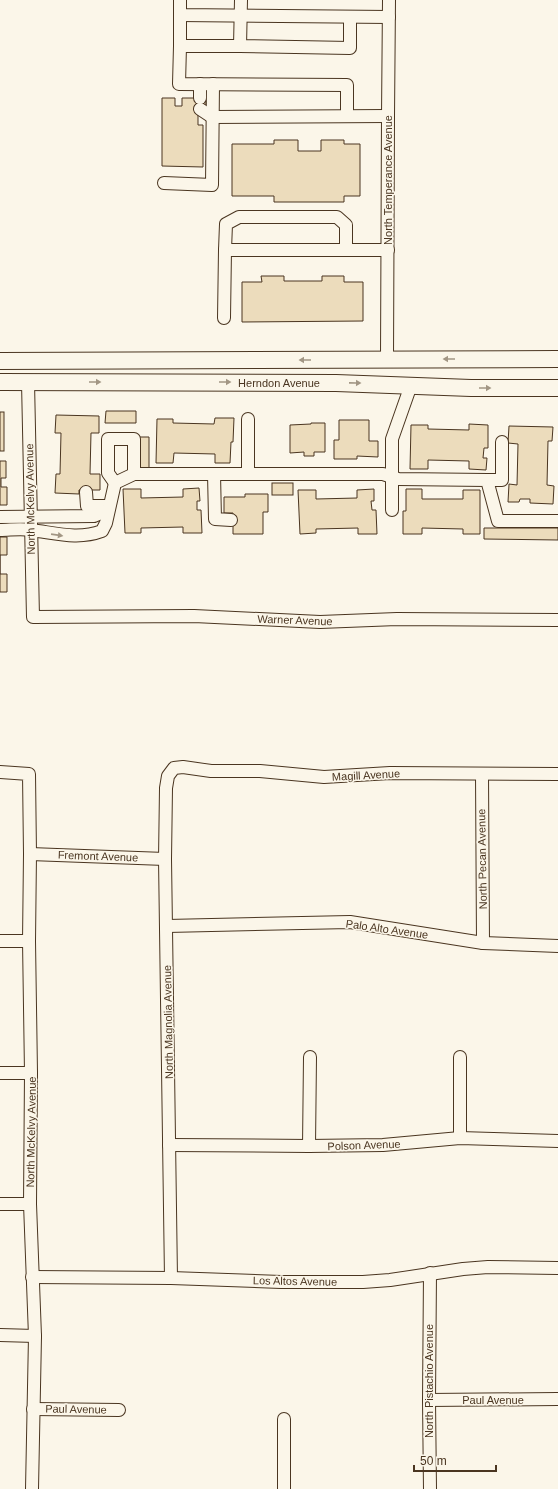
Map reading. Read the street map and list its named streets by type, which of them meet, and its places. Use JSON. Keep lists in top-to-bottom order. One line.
{"streets":{"main road":["Herndon Avenue"],"street":["North Temperance Avenue","North McKelvy Avenue","Warner Avenue","Magill Avenue","Fremont Avenue","North Pecan Avenue","Palo Alto Avenue","North Magnolia Avenue","Polson Avenue","Los Altos Avenue","North Pistachio Avenue","Paul Avenue"]},"crossings":[["North Temperance Avenue","Herndon Avenue"],["Herndon Avenue","North McKelvy Avenue"],["North McKelvy Avenue","Warner Avenue"],["North McKelvy Avenue","Fremont Avenue"],["North McKelvy Avenue","Los Altos Avenue"],["North McKelvy Avenue","Paul Avenue"],["Magill Avenue","North Pecan Avenue"],["Magill Avenue","North Magnolia Avenue"],["Fremont Avenue","North Magnolia Avenue"],["North Pecan Avenue","Palo Alto Avenue"],["Palo Alto Avenue","North Magnolia Avenue"],["North Magnolia Avenue","Polson Avenue"],["North Magnolia Avenue","Los Altos Avenue"],["Los Altos Avenue","North Pistachio Avenue"],["North Pistachio Avenue","Paul Avenue"]],"scale_bar":"50 m"}
